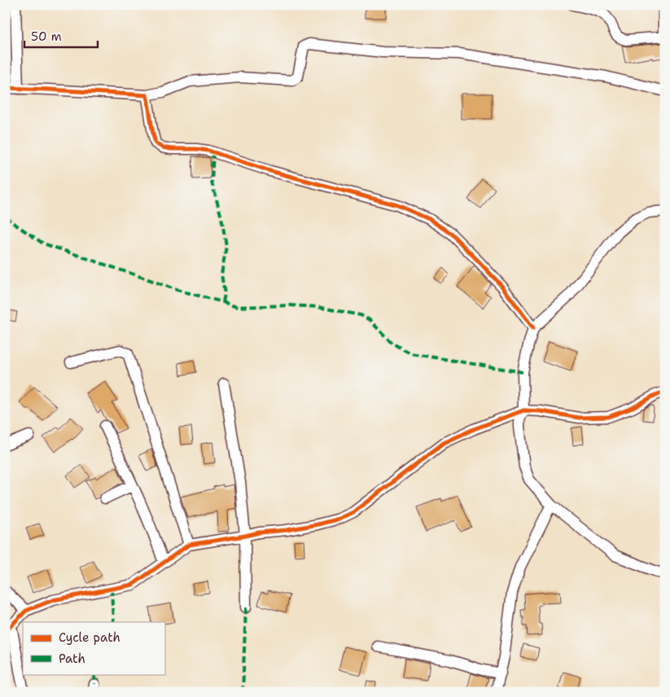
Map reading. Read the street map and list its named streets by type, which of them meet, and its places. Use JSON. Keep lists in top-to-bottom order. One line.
{"legend":["Cycle path","Path"],"scale_bar":"50 m"}
